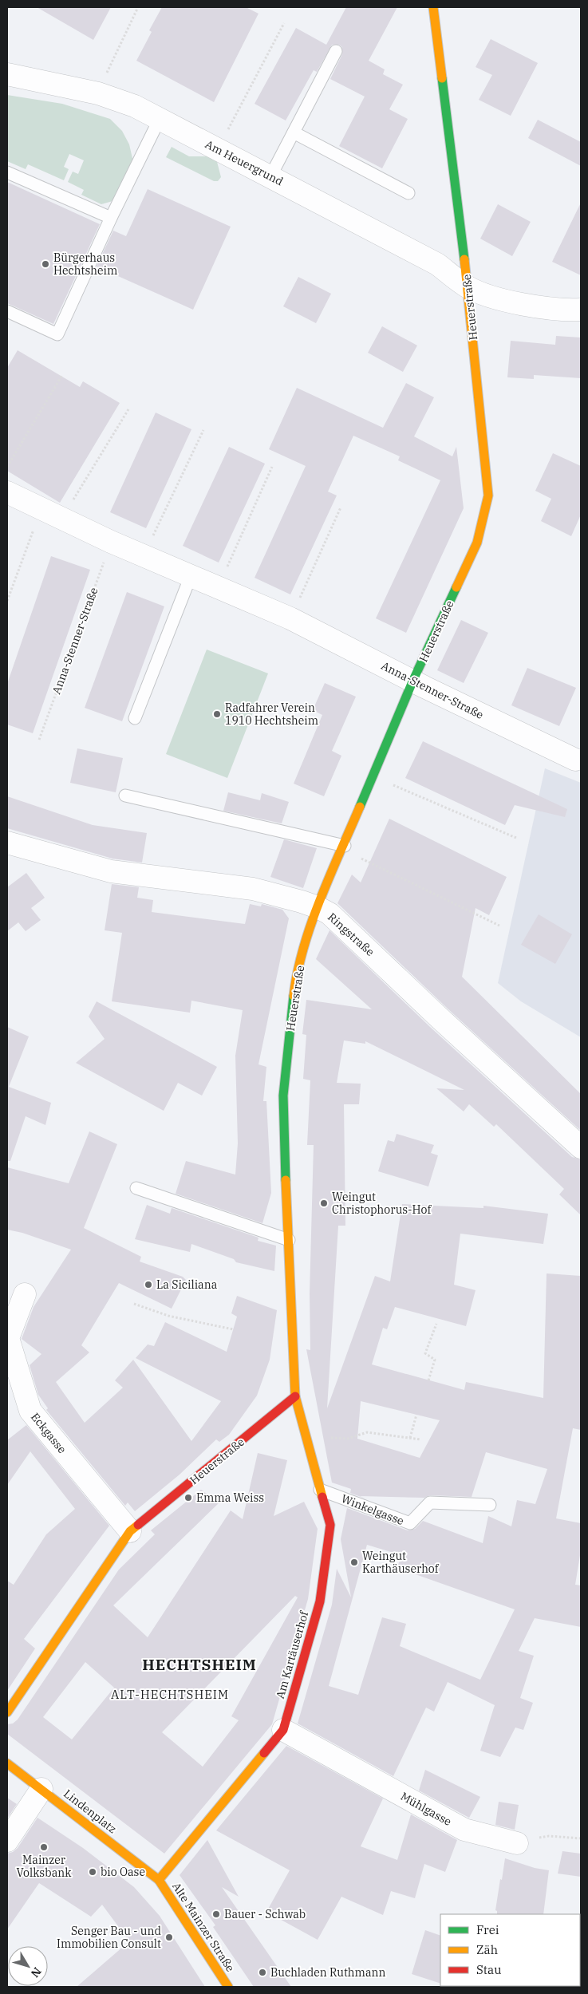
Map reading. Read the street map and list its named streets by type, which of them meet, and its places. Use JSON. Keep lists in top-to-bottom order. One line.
{"streets":{"street":["Am Heuergrund","Heuerstraße","Anna-Stenner-Straße","Ringstraße","Eckgasse","Am Kartäuserhof","Mühlgasse","Lindenplatz","Alte Mainzer Straße"],"lane":["Winkelgasse"]},"crossings":[["Am Heuergrund","Heuerstraße"],["Heuerstraße","Anna-Stenner-Straße"],["Heuerstraße","Ringstraße"],["Heuerstraße","Eckgasse"],["Heuerstraße","Am Kartäuserhof"],["Winkelgasse","Am Kartäuserhof"],["Am Kartäuserhof","Mühlgasse"],["Am Kartäuserhof","Lindenplatz"],["Am Kartäuserhof","Alte Mainzer Straße"],["Lindenplatz","Alte Mainzer Straße"]],"districts":["HECHTSHEIM","ALT-HECHTSHEIM"],"places":["Bürgerhaus Hechtsheim","Radfahrer Verein 1910 Hechtsheim","Weingut Christophorus-Hof","La Siciliana","Emma Weiss","Weingut Karthäuserhof","Mainzer Volksbank","bio Oase","Bauer - Schwab","Senger Bau - und Immobilien Consult","Buchladen Ruthmann"],"legend":["Frei","Zäh","Stau"],"north":"bottom right"}
